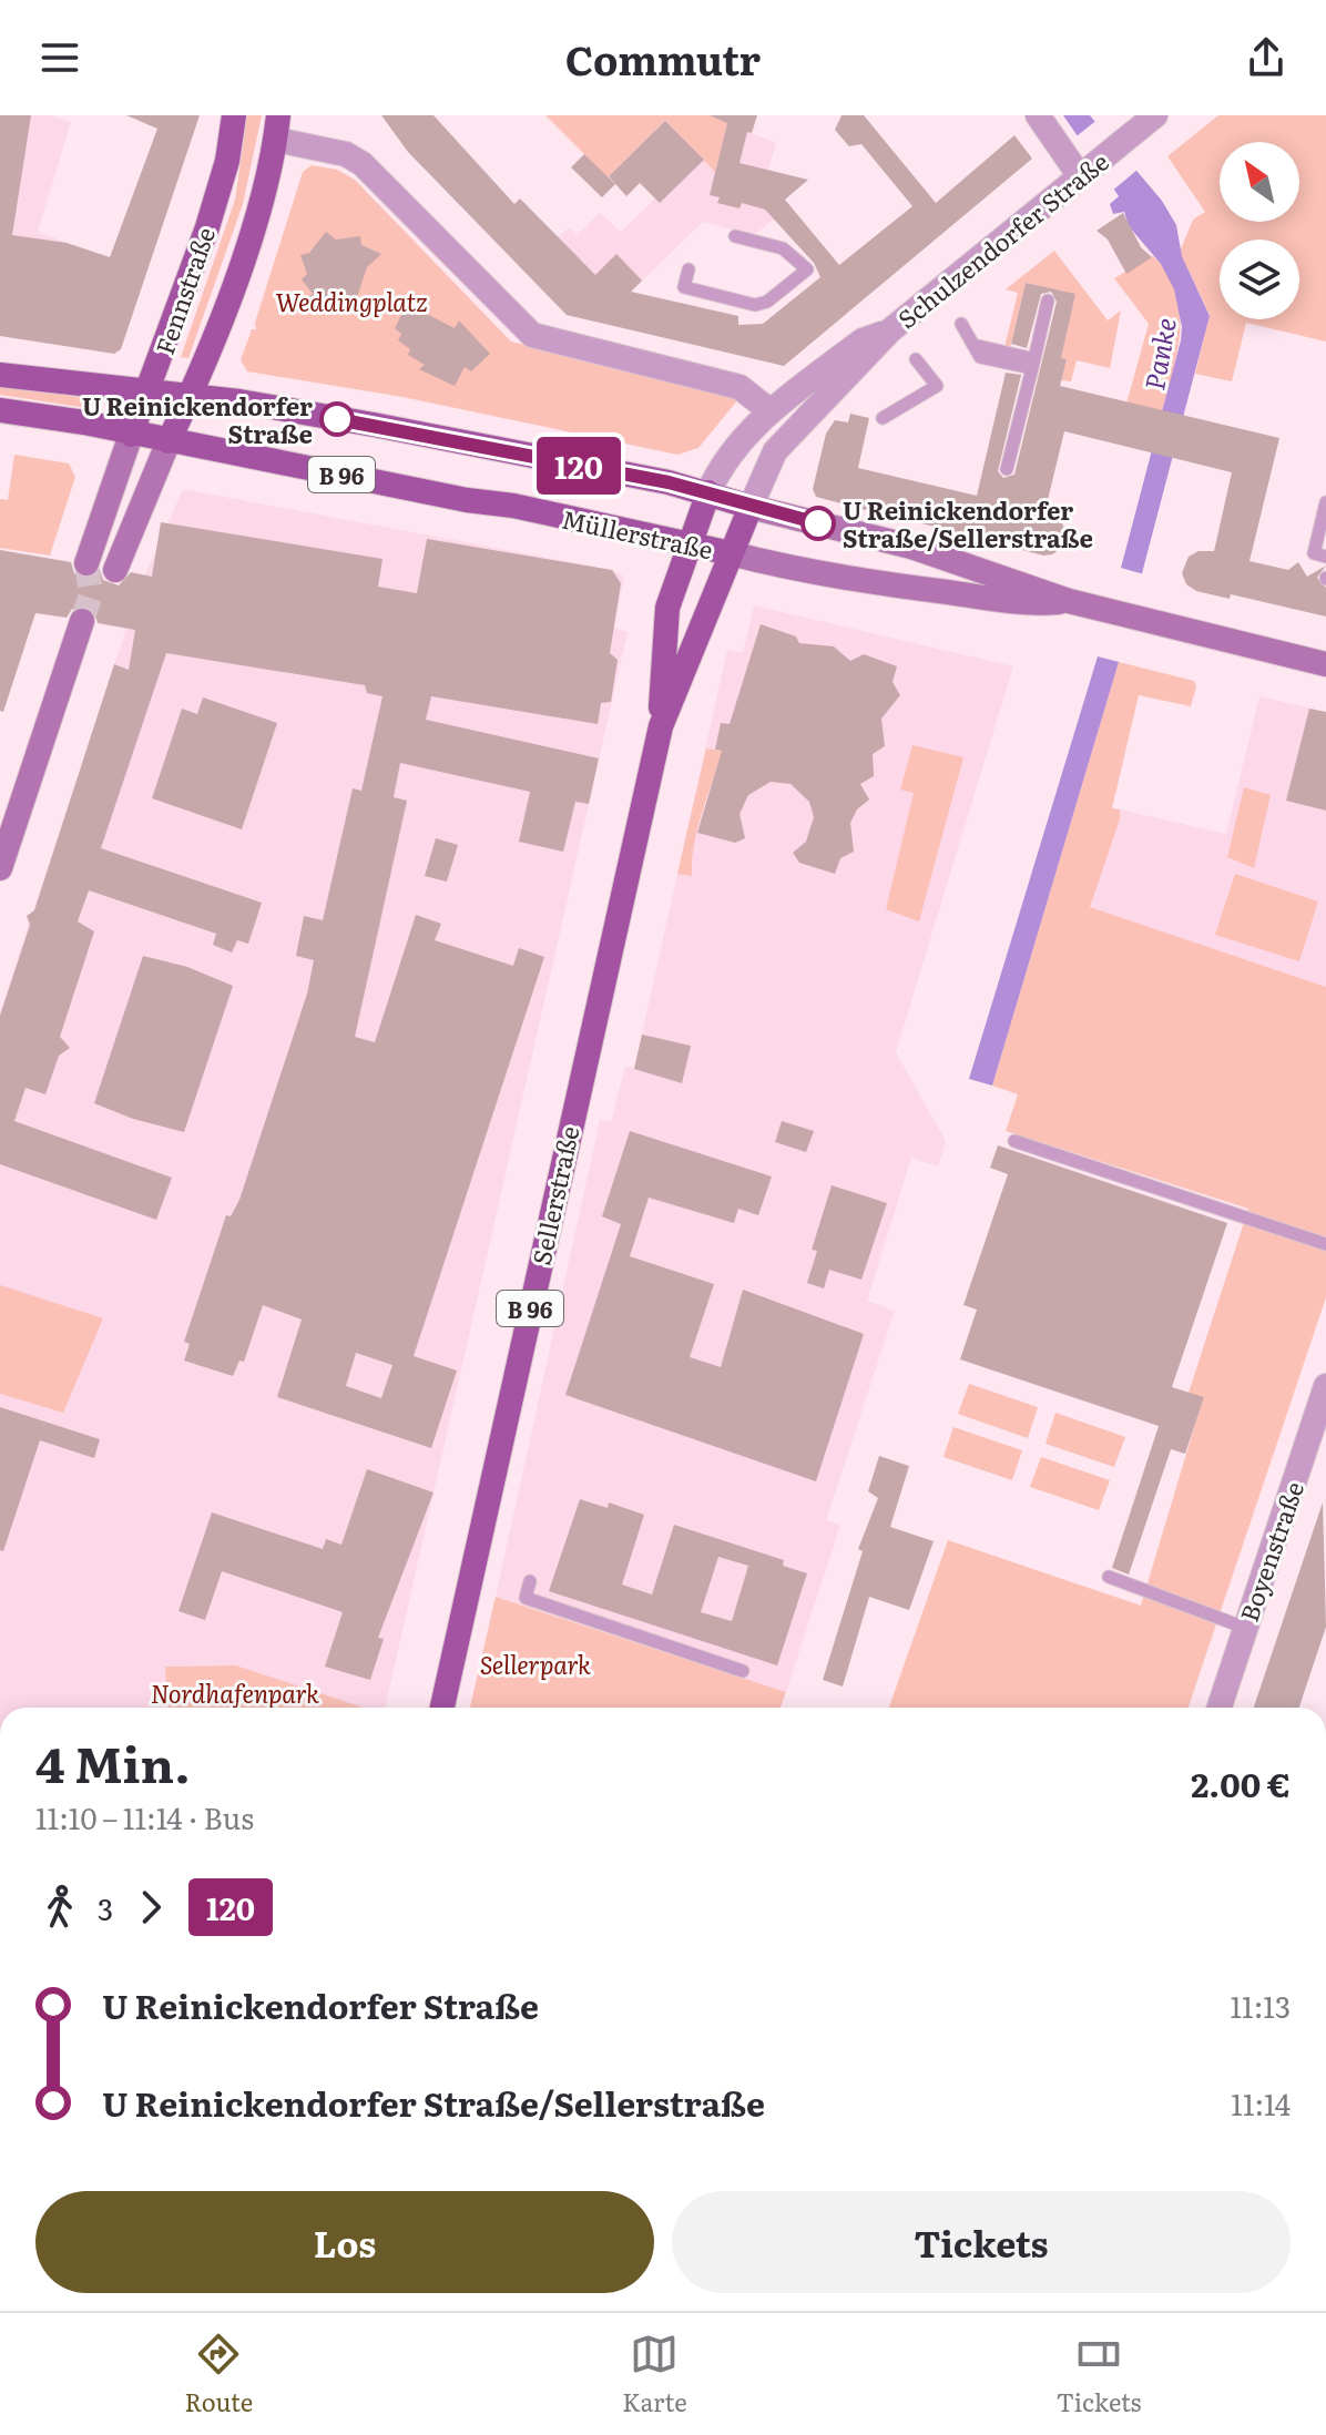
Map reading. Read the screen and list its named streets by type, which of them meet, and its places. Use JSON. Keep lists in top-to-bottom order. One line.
{"streets":{"main road":["Fennstraße","B 96","Müllerstraße","Sellerstraße"],"street":["Schulzendorfer Straße","Boyenstraße"]},"crossings":[["Schulzendorfer Straße","Müllerstraße"],["Schulzendorfer Straße","Sellerstraße"],["Fennstraße","Müllerstraße"],["Müllerstraße","Sellerstraße"]],"water":["Panke"],"parks":["Weddingplatz","Sellerpark","Nordhafenpark"],"places":["U Reinickendorfer Straße","U Reinickendorfer Straße/Sellerstraße"],"lines":["bus line 120"],"north":"top left","page":{"header":"Commutr","on_map":"120","heading":["4 Min.","11:10 – 11:14 · Bus","2.00 €"],"legs":["3","120"],"list":[{"name":"U Reinickendorfer Straße","value":"11:13"},{"name":"U Reinickendorfer Straße/Sellerstraße","value":"11:14"}],"buttons":["Los","Tickets"],"tabs":["Route","Karte","Tickets"]}}
